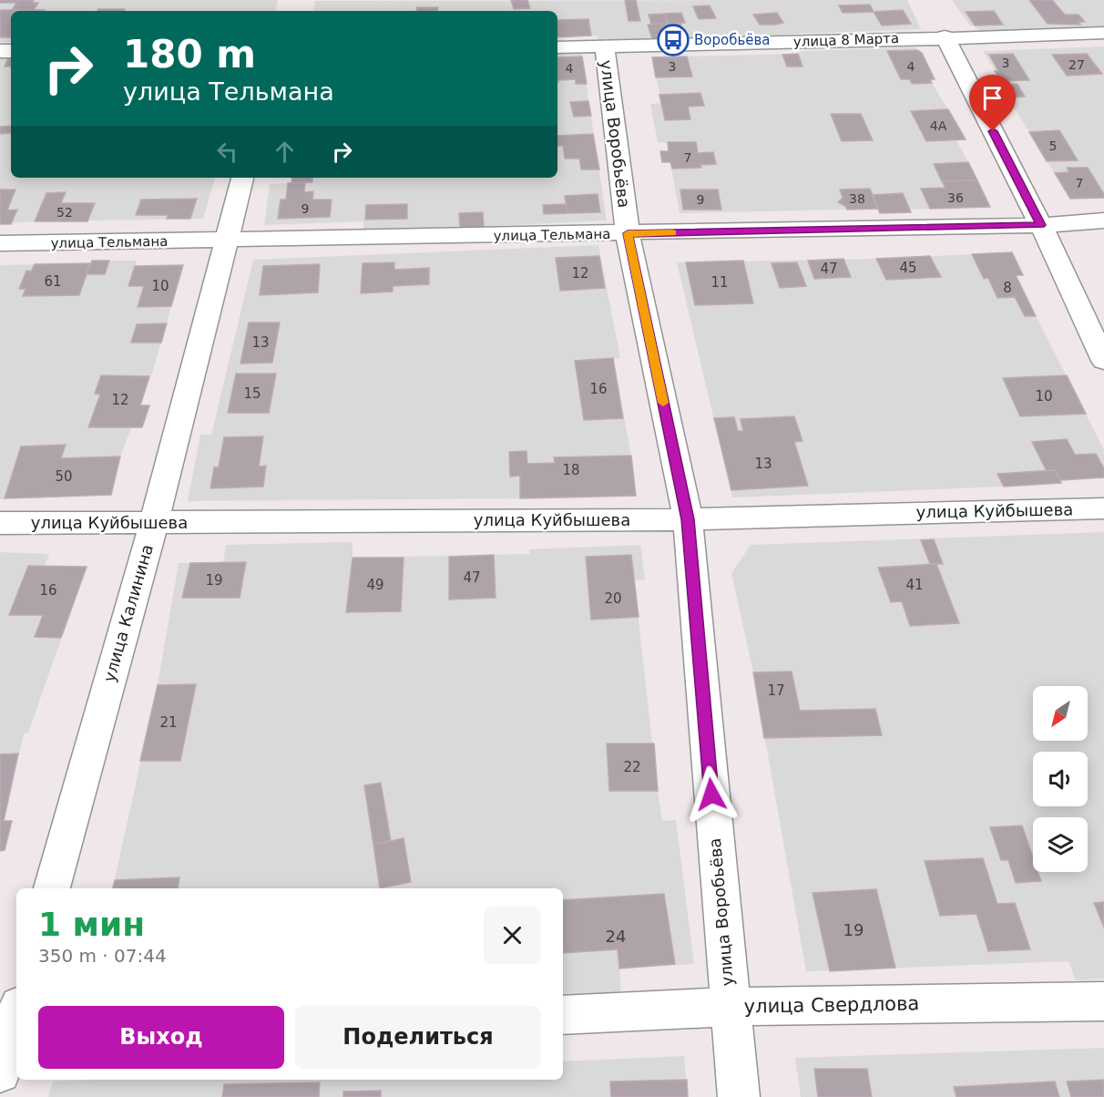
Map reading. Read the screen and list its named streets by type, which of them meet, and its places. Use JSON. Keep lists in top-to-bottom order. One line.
{"streets":{"street":["улица 8 Марта","улица Воробьёва","улица Тельмана","улица Куйбышева","улица Калинина","улица Свердлова"]},"crossings":[["улица 8 Марта","улица Воробьёва"],["улица Воробьёва","улица Тельмана"],["улица Воробьёва","улица Куйбышева"],["улица Воробьёва","улица Свердлова"],["улица Тельмана","улица Калинина"],["улица Куйбышева","улица Калинина"]],"places":{"bus stop":["Воробьёва"]},"house_numbers":["3","27","3","4","4","4А","5","7","7","36","38","9","9","52","45","47","12","61","11","10","8","13","16","15","10","12","13","18","50","47","19","49","41","16","20","17","21","22","19","24"],"north":"bottom left","page":{"turn":["180 m","улица Тельмана"],"heading":["1 мин","350 m · 07:44"],"buttons":["Выход","Поделиться"]}}
